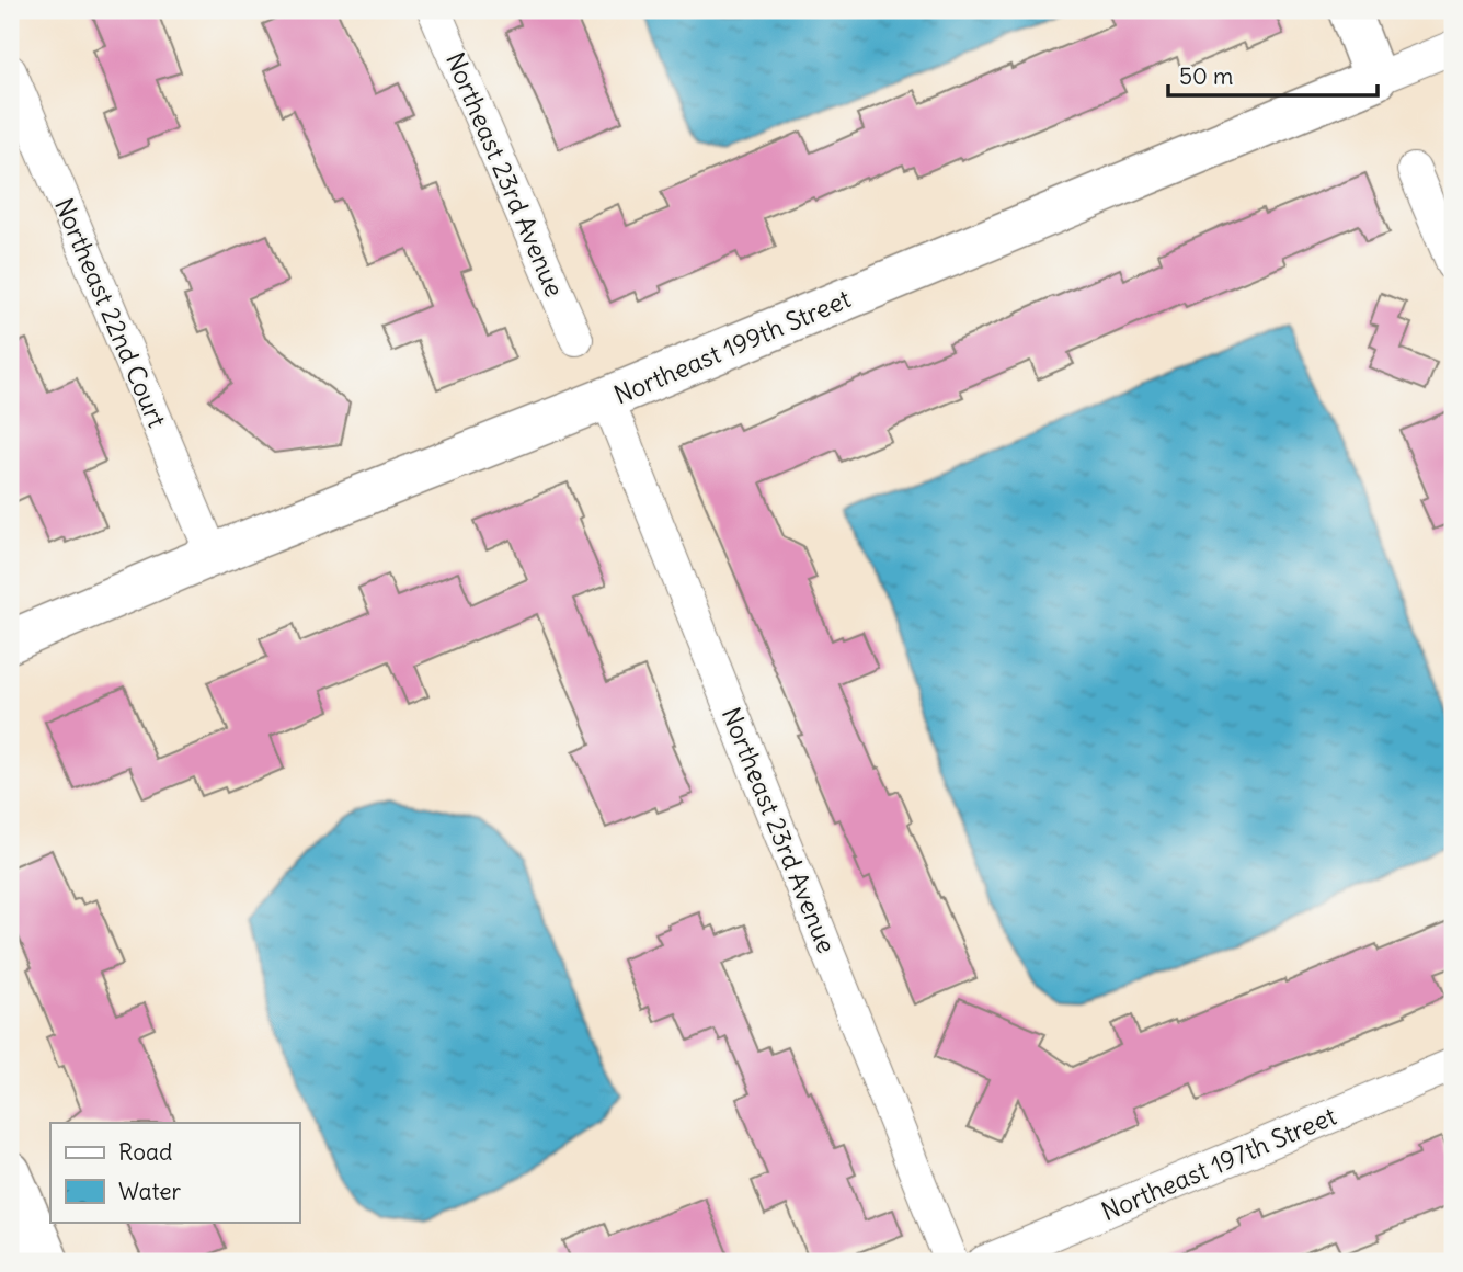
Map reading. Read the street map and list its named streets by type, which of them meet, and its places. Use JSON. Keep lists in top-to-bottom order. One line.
{"streets":{"street":["Northeast 23rd Avenue","Northeast 22nd Court","Northeast 199th Street","Northeast 197th Street"]},"crossings":[["Northeast 23rd Avenue","Northeast 199th Street"],["Northeast 22nd Court","Northeast 199th Street"]],"legend":["Road","Water"],"scale_bar":"50 m"}
